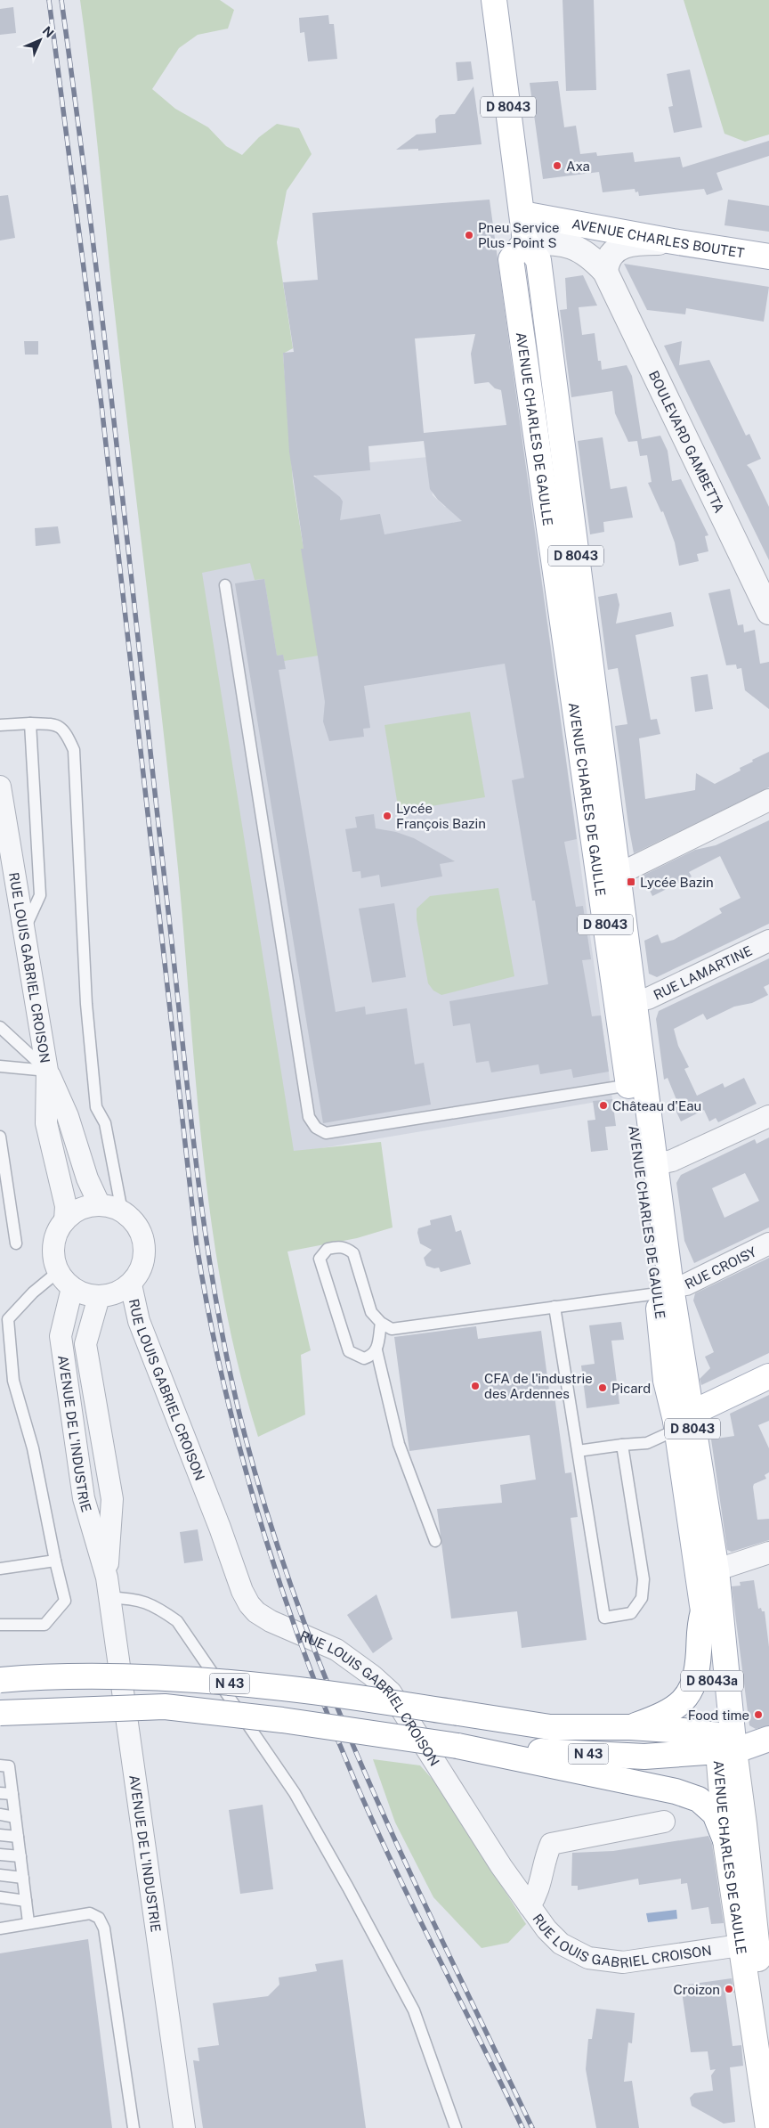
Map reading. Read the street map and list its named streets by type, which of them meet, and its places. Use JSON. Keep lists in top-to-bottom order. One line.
{"streets":{"main road":["D 8043","AVENUE CHARLES BOUTET","AVENUE CHARLES DE GAULLE","D 8043a","N 43"],"street":["BOULEVARD GAMBETTA","RUE LOUIS GABRIEL CROISON","RUE LAMARTINE","RUE CROISY","AVENUE DE L'INDUSTRIE"]},"crossings":[["D 8043","AVENUE CHARLES BOUTET"],["D 8043","AVENUE CHARLES DE GAULLE"],["D 8043","BOULEVARD GAMBETTA"],["AVENUE CHARLES DE GAULLE","BOULEVARD GAMBETTA"],["AVENUE CHARLES DE GAULLE","RUE LOUIS GABRIEL CROISON"],["AVENUE CHARLES DE GAULLE","RUE LAMARTINE"],["AVENUE CHARLES DE GAULLE","RUE CROISY"],["AVENUE CHARLES DE GAULLE","N 43"],["RUE LOUIS GABRIEL CROISON","AVENUE DE L'INDUSTRIE"]],"places":{"other":["Axa","Pneu Service Plus - Point S","Lycée François Bazin","Château d'Eau","CFA de l'industrie des Ardennes","Picard","Food time","Croizon"],"transit":["Lycée Bazin"]},"north":"top right"}
